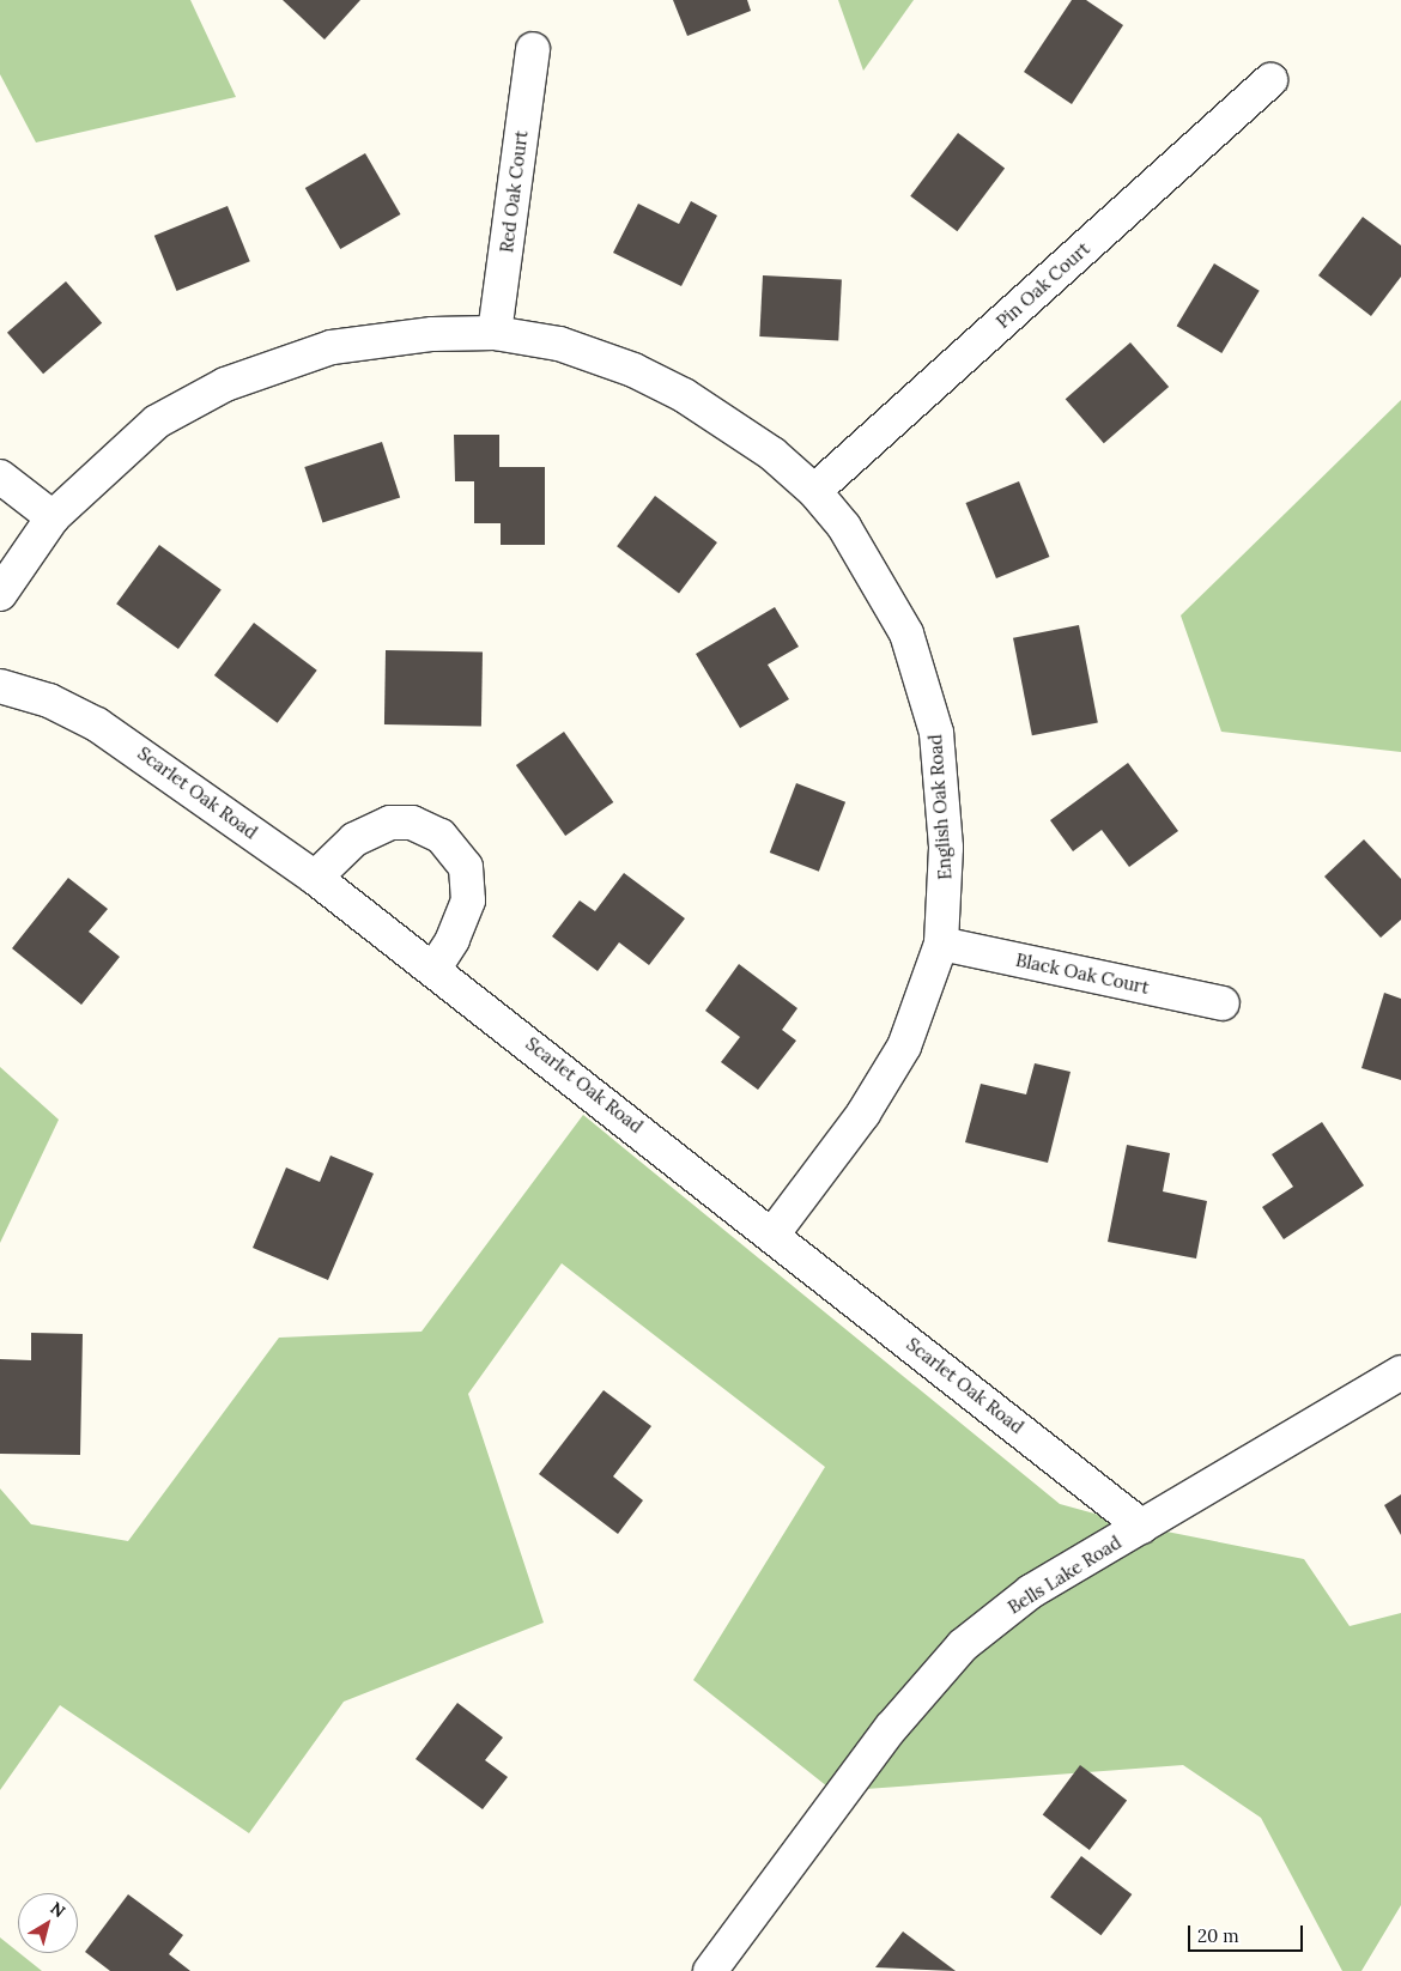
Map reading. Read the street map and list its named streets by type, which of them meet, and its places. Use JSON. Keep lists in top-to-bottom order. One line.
{"streets":{"street":["Red Oak Court","Pin Oak Court","Scarlet Oak Road","English Oak Road","Black Oak Court","Bells Lake Road"]},"crossings":[["Red Oak Court","English Oak Road"],["Pin Oak Court","English Oak Road"],["Scarlet Oak Road","English Oak Road"],["Scarlet Oak Road","Bells Lake Road"],["English Oak Road","Black Oak Court"]],"scale_bar":"20 m","north":"top right"}
